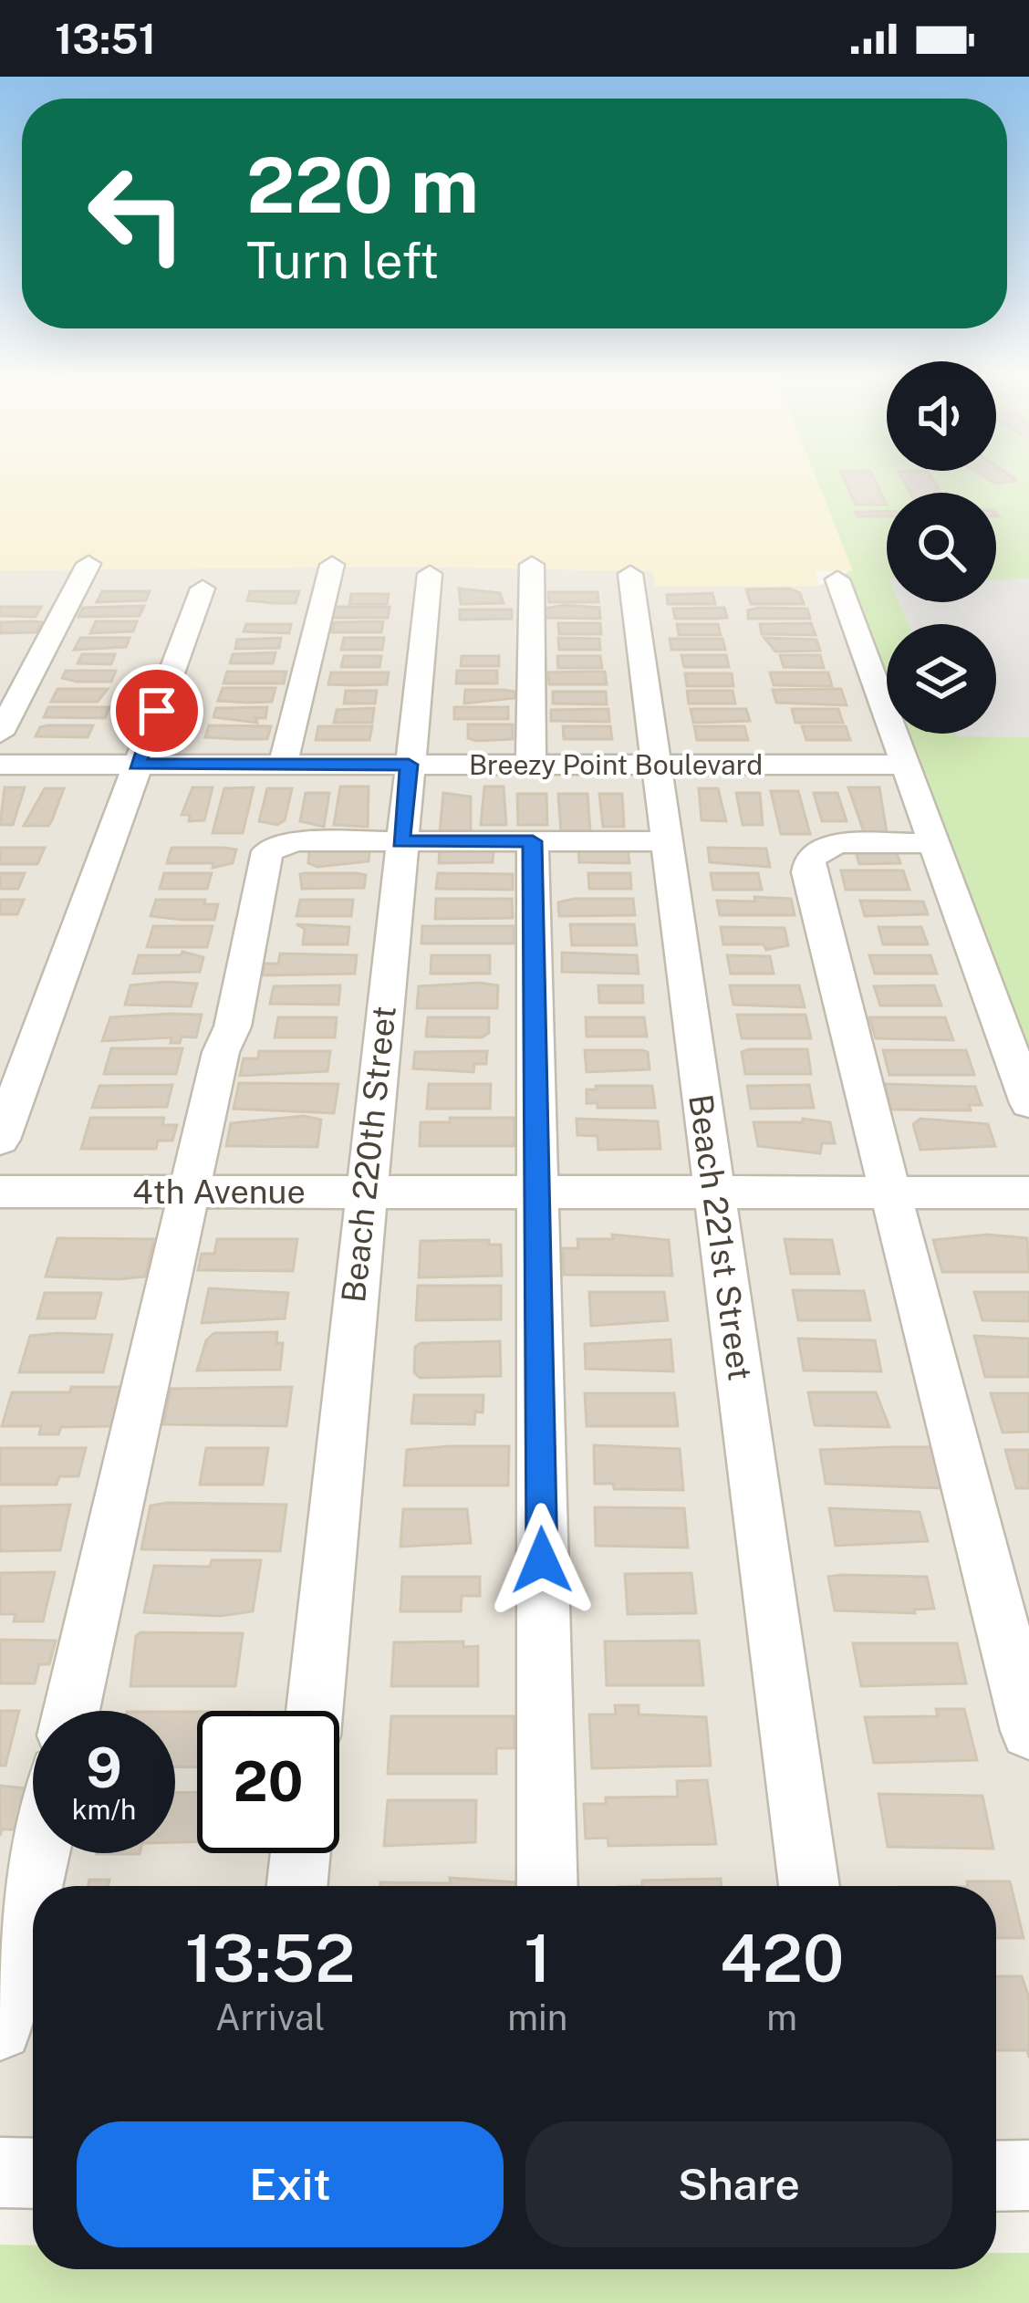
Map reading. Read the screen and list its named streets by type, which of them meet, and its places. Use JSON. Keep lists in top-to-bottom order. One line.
{"streets":{"street":["Breezy Point Boulevard","Beach 220th Street","4th Avenue","Beach 221st Street"]},"crossings":[["Breezy Point Boulevard","Beach 220th Street"],["Breezy Point Boulevard","Beach 221st Street"],["Beach 220th Street","4th Avenue"],["4th Avenue","Beach 221st Street"]],"page":{"status":"13:51","turn":["220 m","Turn left"],"speed":"9 km/h","limit":"20","eta":["13:52","Arrival","1","min","420","m"],"buttons":["Exit","Share"]}}
